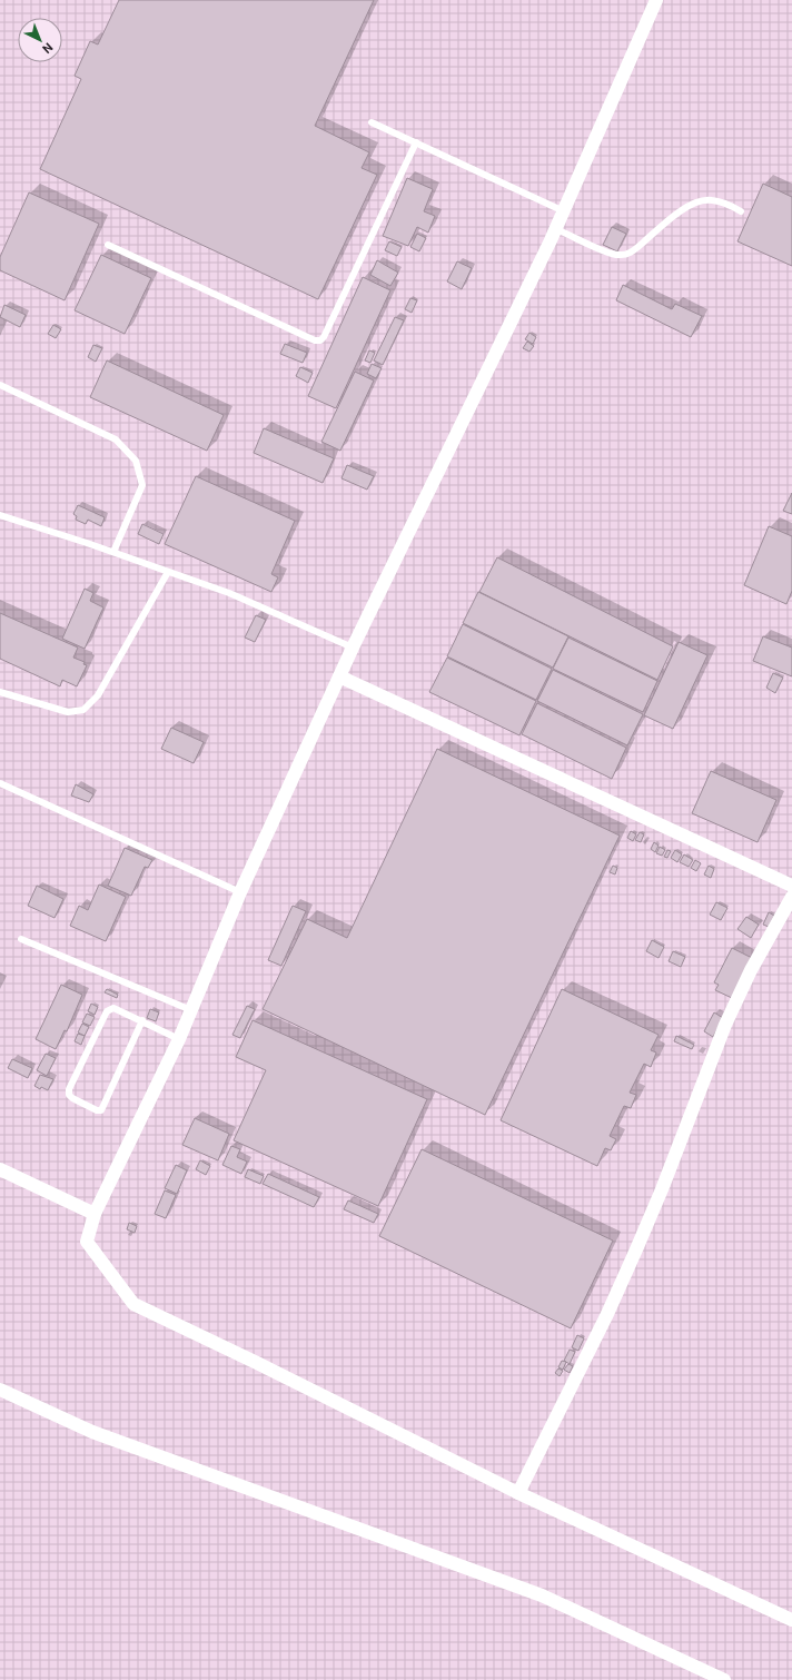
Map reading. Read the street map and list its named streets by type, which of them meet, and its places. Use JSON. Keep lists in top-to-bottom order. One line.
{"north":"bottom right"}
